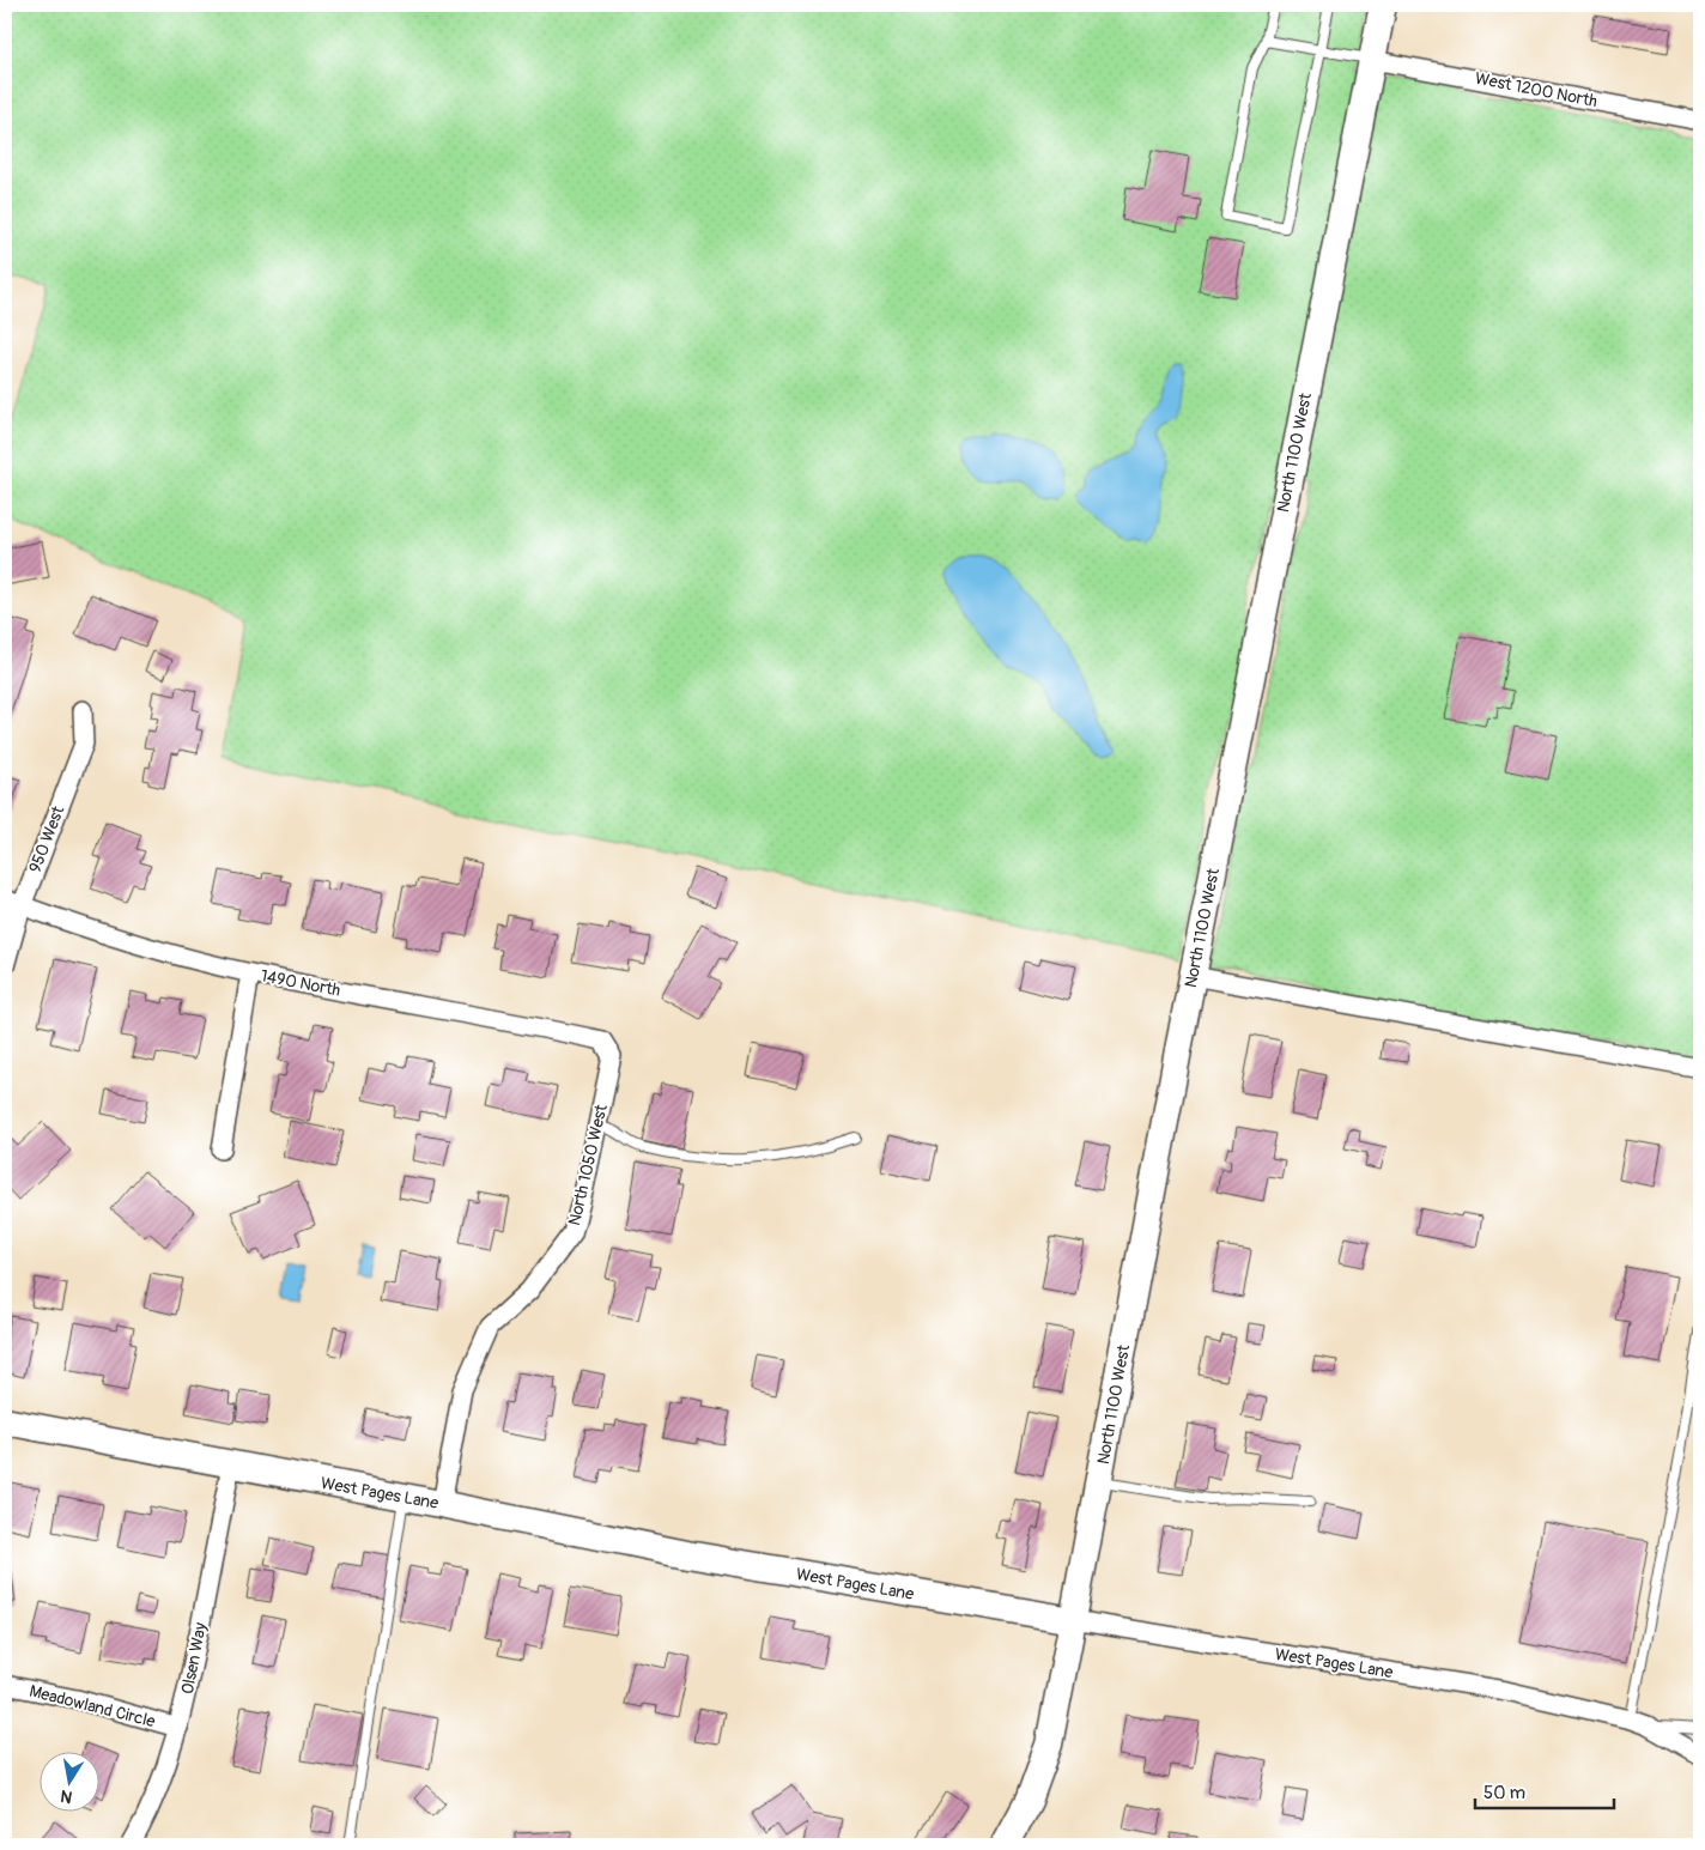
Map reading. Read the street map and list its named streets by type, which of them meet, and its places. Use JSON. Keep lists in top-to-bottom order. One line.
{"streets":{"street":["West 1200 North","North 1100 West","950 West","1490 North","North 1050 West","West Pages Lane","Olsen Way","Meadowland Circle"]},"crossings":[["West 1200 North","North 1100 West"],["North 1100 West","West Pages Lane"],["950 West","1490 North"],["1490 North","North 1050 West"],["North 1050 West","West Pages Lane"],["West Pages Lane","Olsen Way"],["Olsen Way","Meadowland Circle"]],"scale_bar":"50 m","north":"bottom"}
